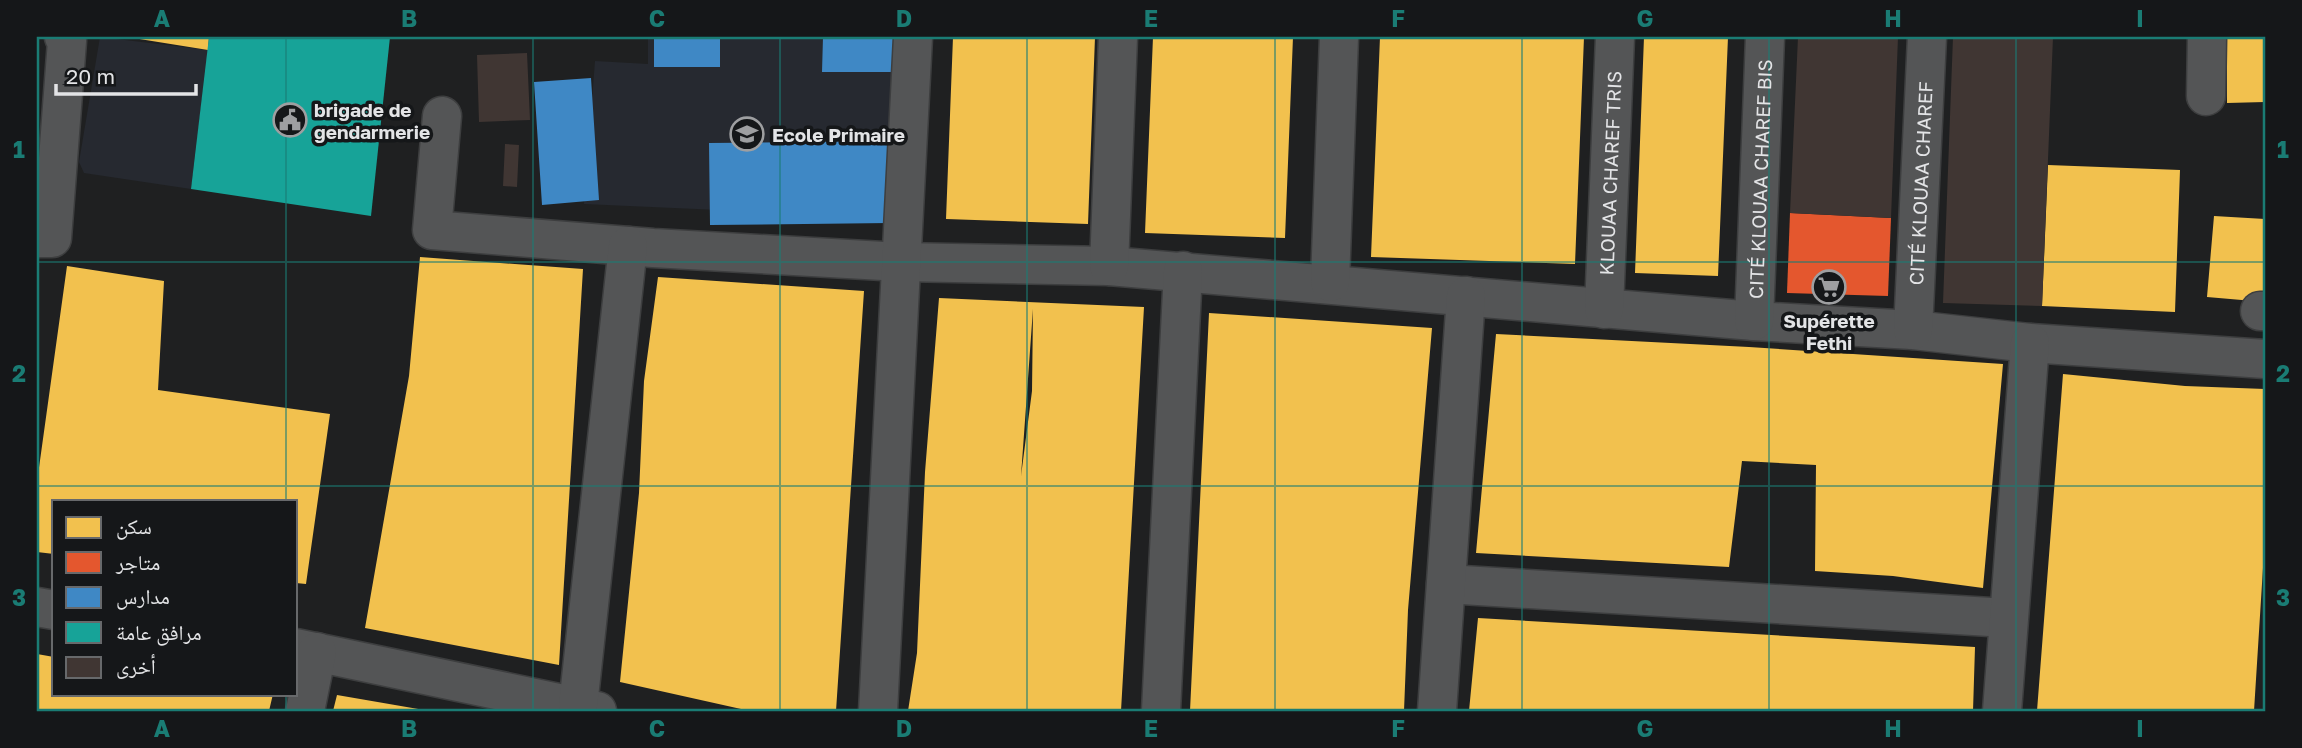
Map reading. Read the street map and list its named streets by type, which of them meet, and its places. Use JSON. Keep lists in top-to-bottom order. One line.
{"streets":{"street":["KLOUAA CHAREF TRIS","CITÉ KLOUAA CHAREF BIS","CITÉ KLOUAA CHAREF"]},"places":{"public building":["brigade de gendarmerie"],"school or university":["Ecole Primaire"],"supermarket":["Supérette Fethi"]},"legend":["سكن","متاجر","مدارس","مرافق عامة","أخرى"],"scale_bar":"20 m","grid":{"columns":["A","B","C","D","E","F","G","H","I"],"rows":["1","2","3"]}}
